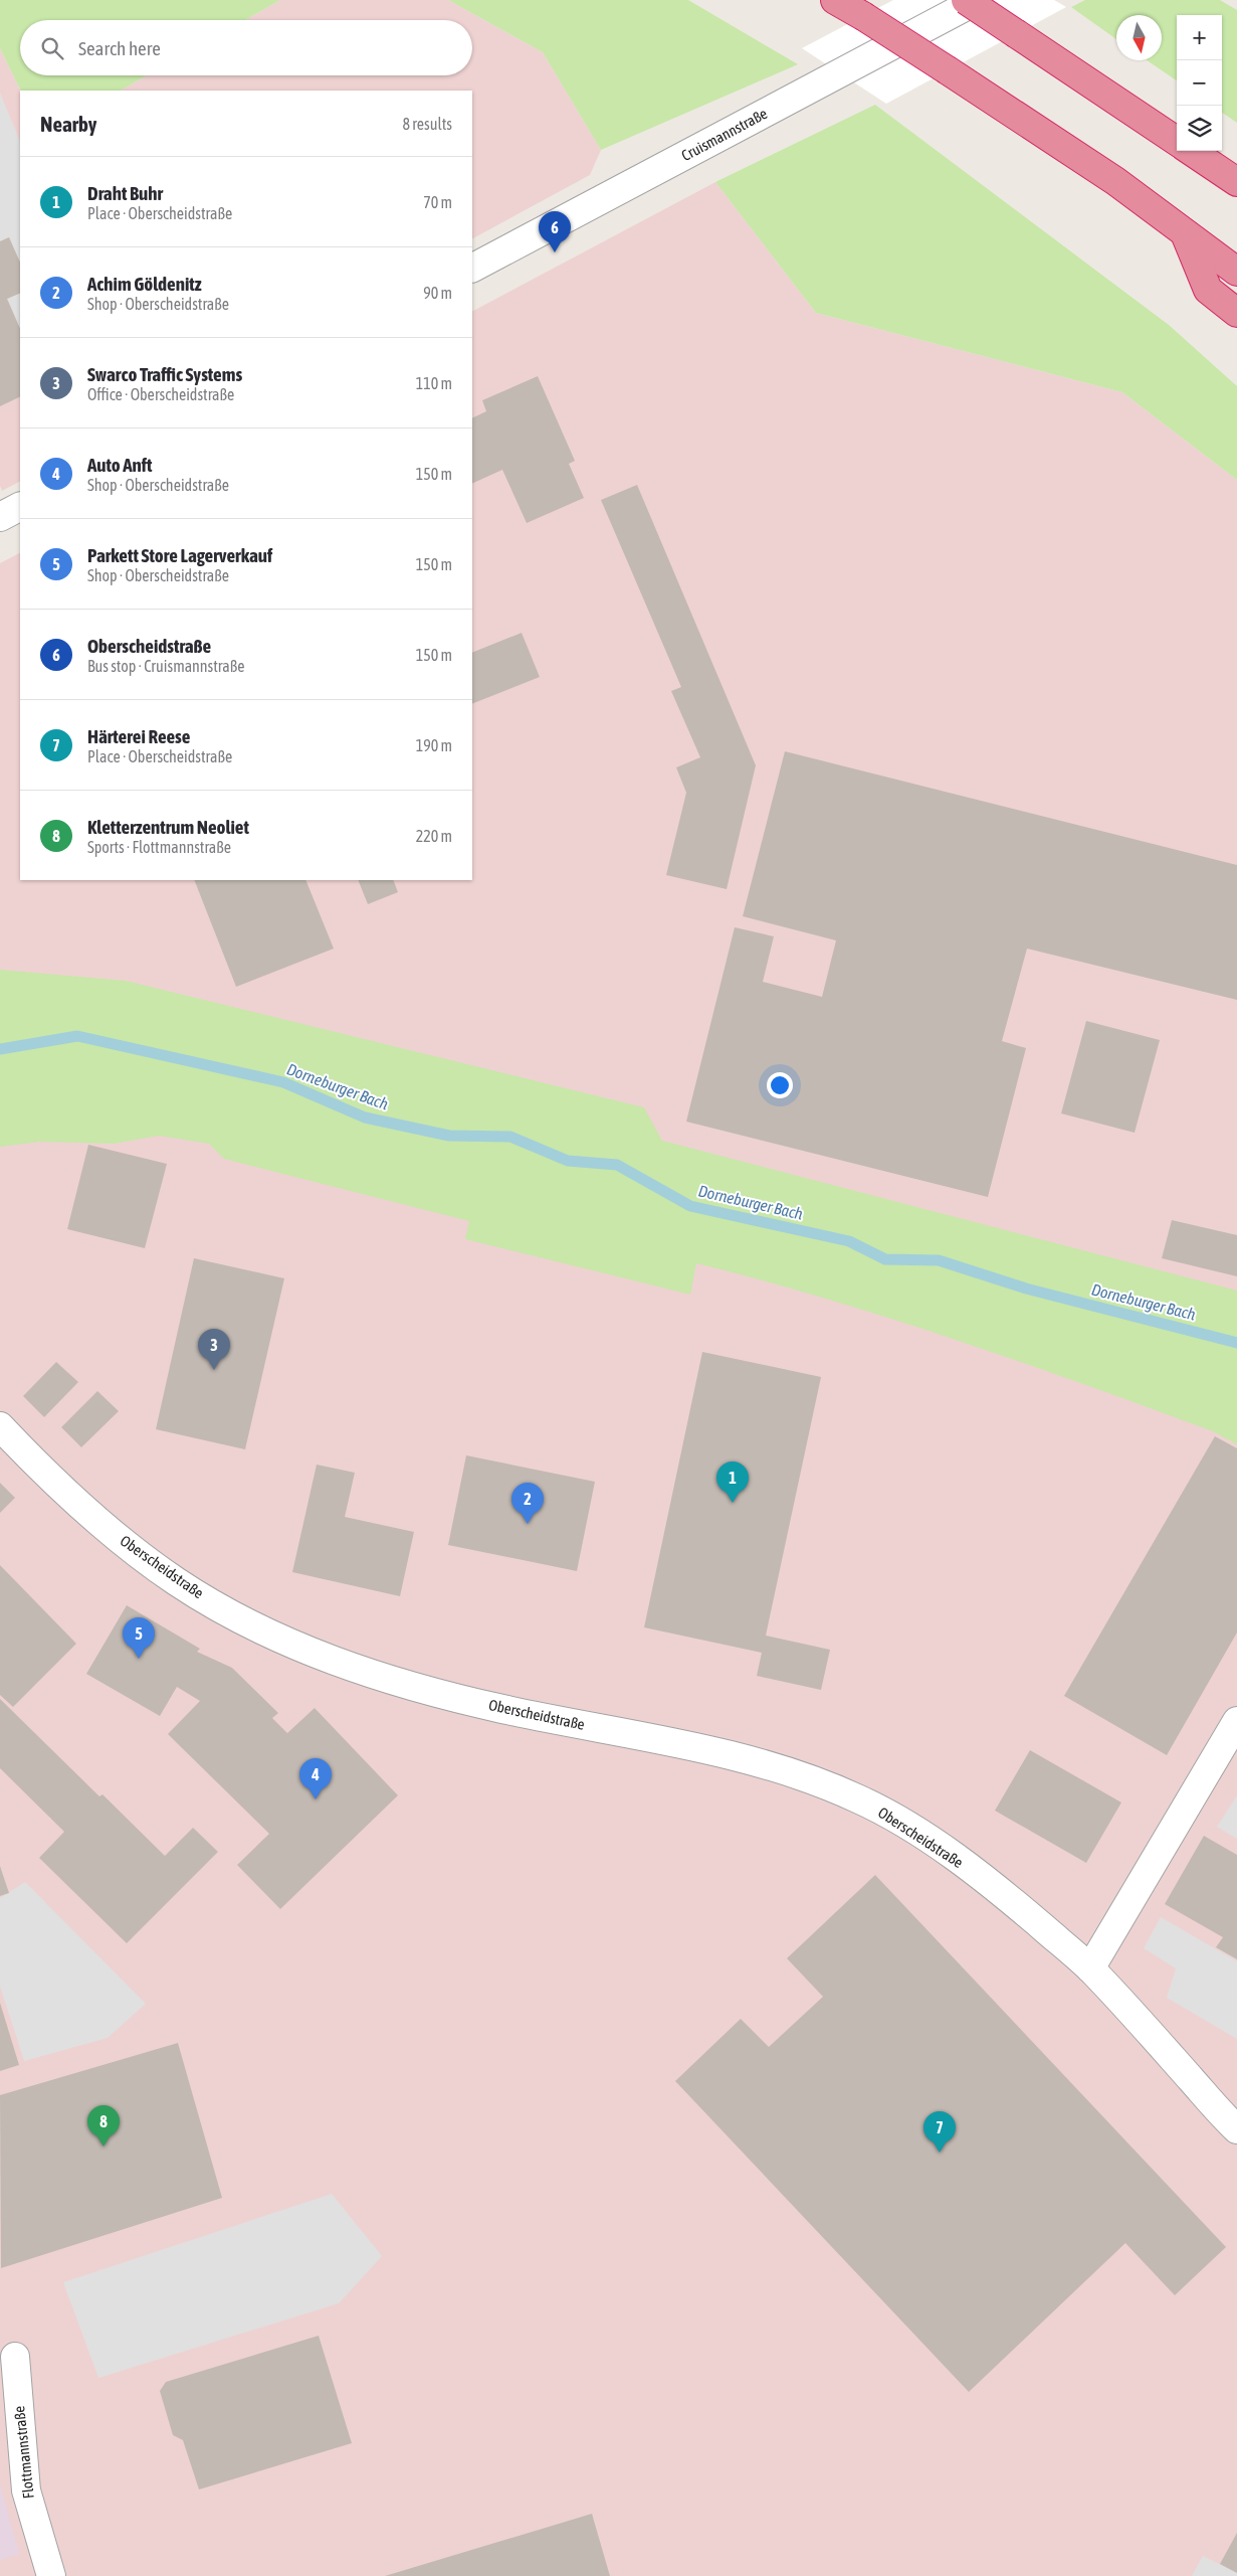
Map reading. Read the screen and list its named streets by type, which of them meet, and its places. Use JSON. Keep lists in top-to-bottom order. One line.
{"streets":{"street":["Cruismannstraße","Oberscheidstraße","Flottmannstraße"]},"water":["Dorneburger Bach"],"north":"bottom","page":{"map_buttons":["+","−"],"search":"Search here","heading":["Nearby","8 results"],"list":[{"mark":"1","name":"Draht Buhr","note":"Place · Oberscheidstraße","value":"70 m"},{"mark":"2","name":"Achim Göldenitz","note":"Shop · Oberscheidstraße","value":"90 m"},{"mark":"3","name":"Swarco Traffic Systems","note":"Office · Oberscheidstraße","value":"110 m"},{"mark":"4","name":"Auto Anft","note":"Shop · Oberscheidstraße","value":"150 m"},{"mark":"5","name":"Parkett Store Lagerverkauf","note":"Shop · Oberscheidstraße","value":"150 m"},{"mark":"6","name":"Oberscheidstraße","note":"Bus stop · Cruismannstraße","value":"150 m"},{"mark":"7","name":"Härterei Reese","note":"Place · Oberscheidstraße","value":"190 m"},{"mark":"8","name":"Kletterzentrum Neoliet","note":"Sports · Flottmannstraße","value":"220 m"}],"pins":["6","3","1","2","5","4","8","7"]}}
